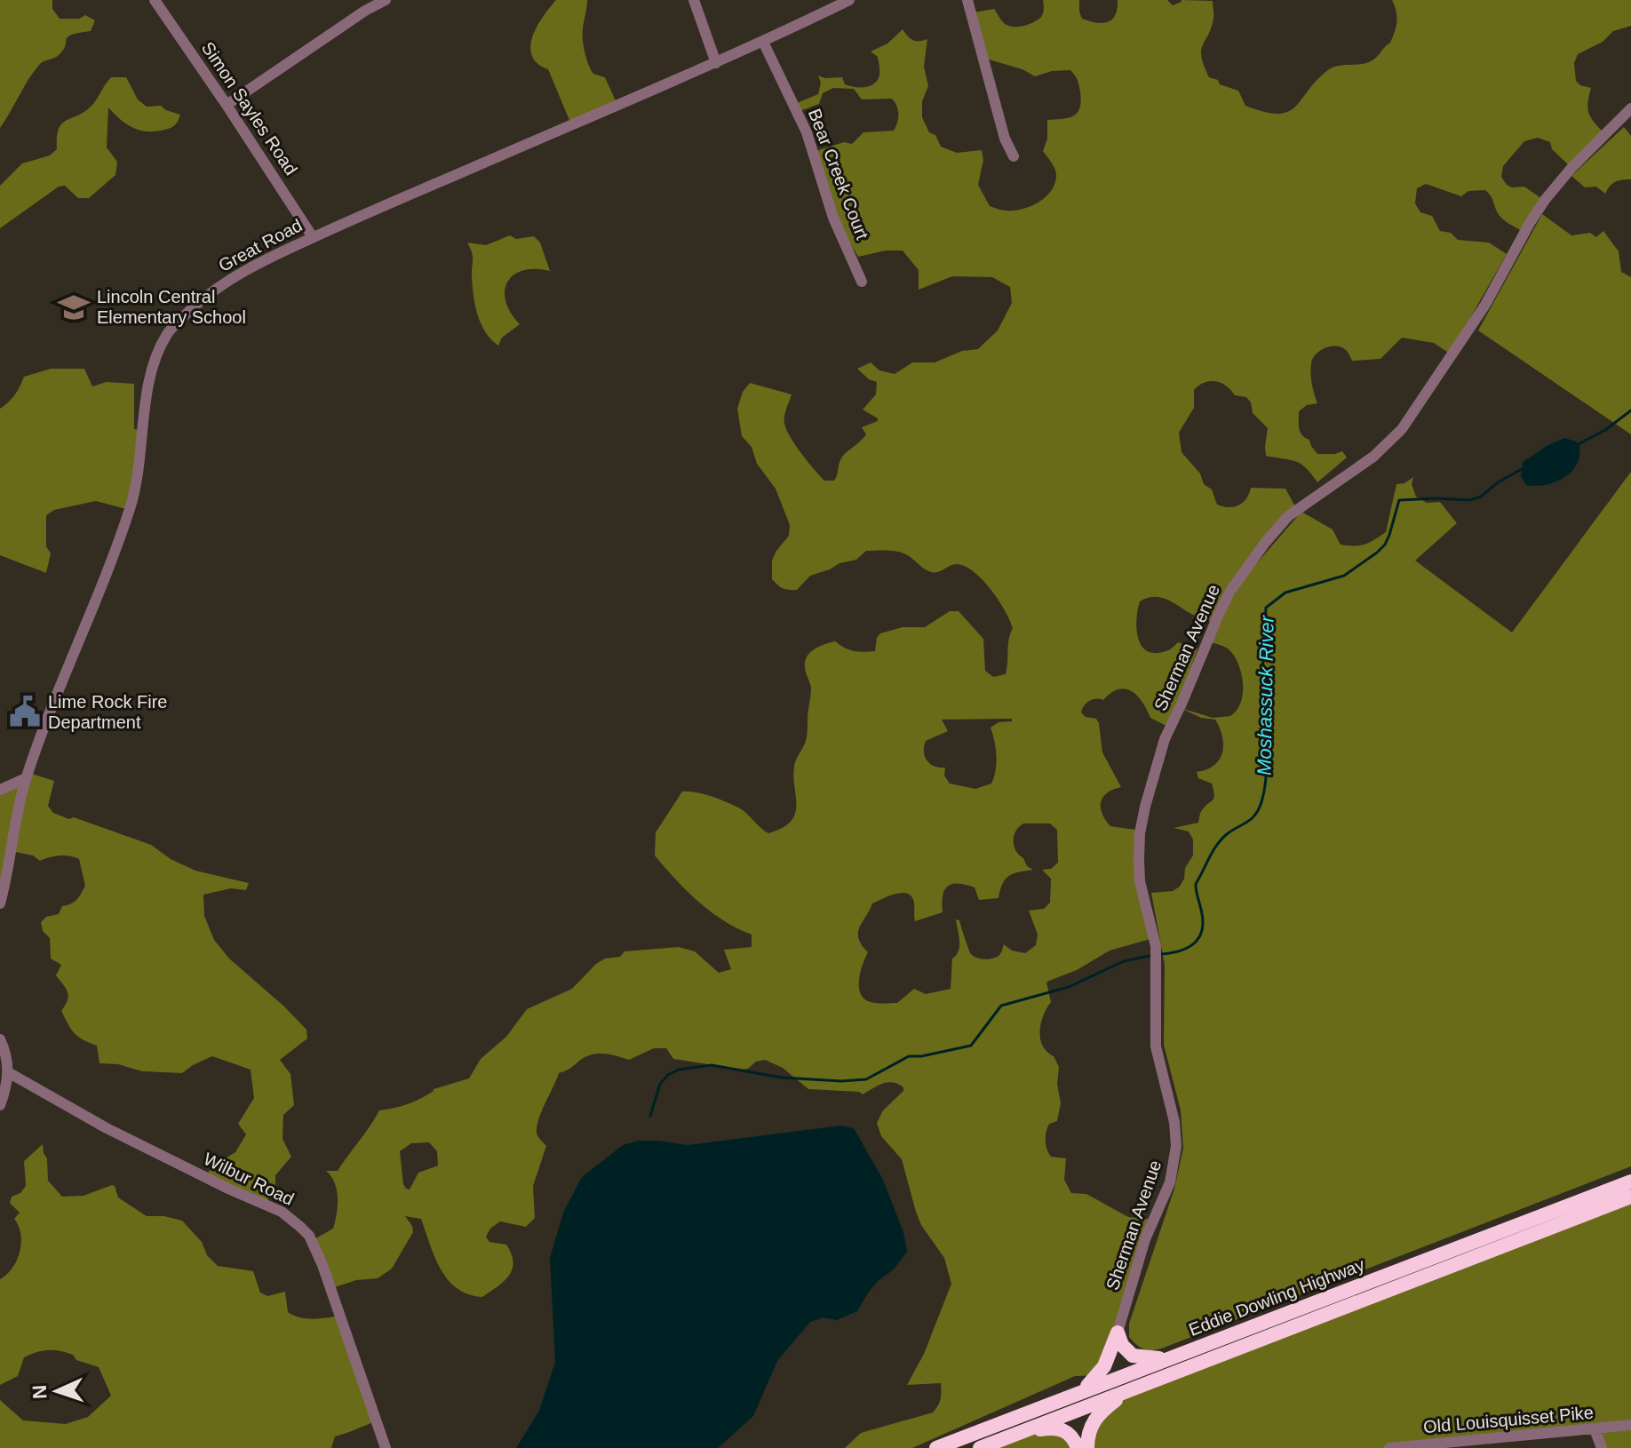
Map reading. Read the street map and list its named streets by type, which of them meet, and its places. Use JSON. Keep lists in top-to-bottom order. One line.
{"streets":{"highway":["Eddie Dowling Highway"],"street":["Simon Sayles Road","Bear Creek Court","Great Road","Sherman Avenue","Wilbur Road","Old Louisquisset Pike"]},"crossings":[["Simon Sayles Road","Great Road"],["Bear Creek Court","Great Road"]],"water":["Moshassuck River"],"places":{"school or university":["Lincoln Central Elementary School"],"public building":["Lime Rock Fire Department"]},"north":"left"}
